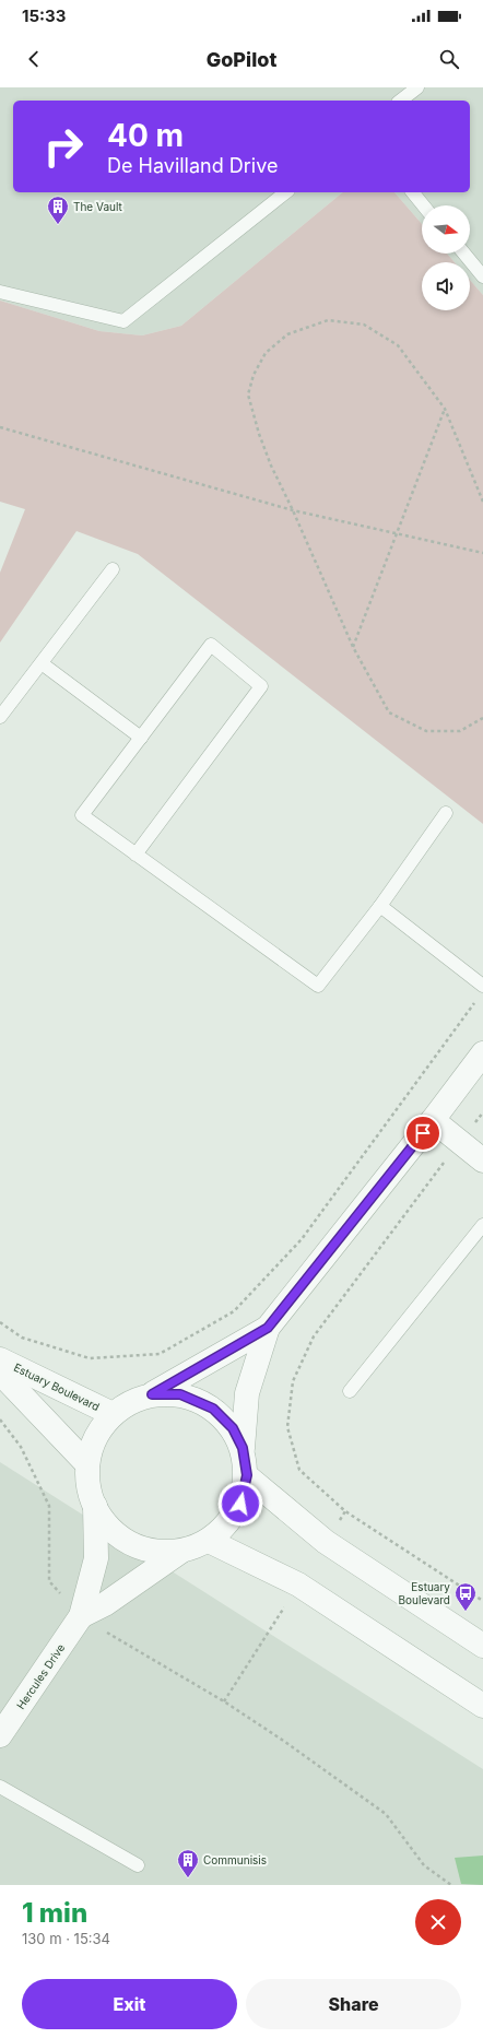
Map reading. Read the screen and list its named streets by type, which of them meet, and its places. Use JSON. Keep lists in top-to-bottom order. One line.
{"streets":{"street":["Estuary Boulevard","Hercules Drive"]},"places":{"building":["The Vault","Communisis"],"bus stop":["Estuary Boulevard"]},"north":"right","page":{"status":"15:33","header":"GoPilot","turn":["40 m","De Havilland Drive"],"heading":["1 min","130 m · 15:34"],"buttons":["Exit","Share"]}}
